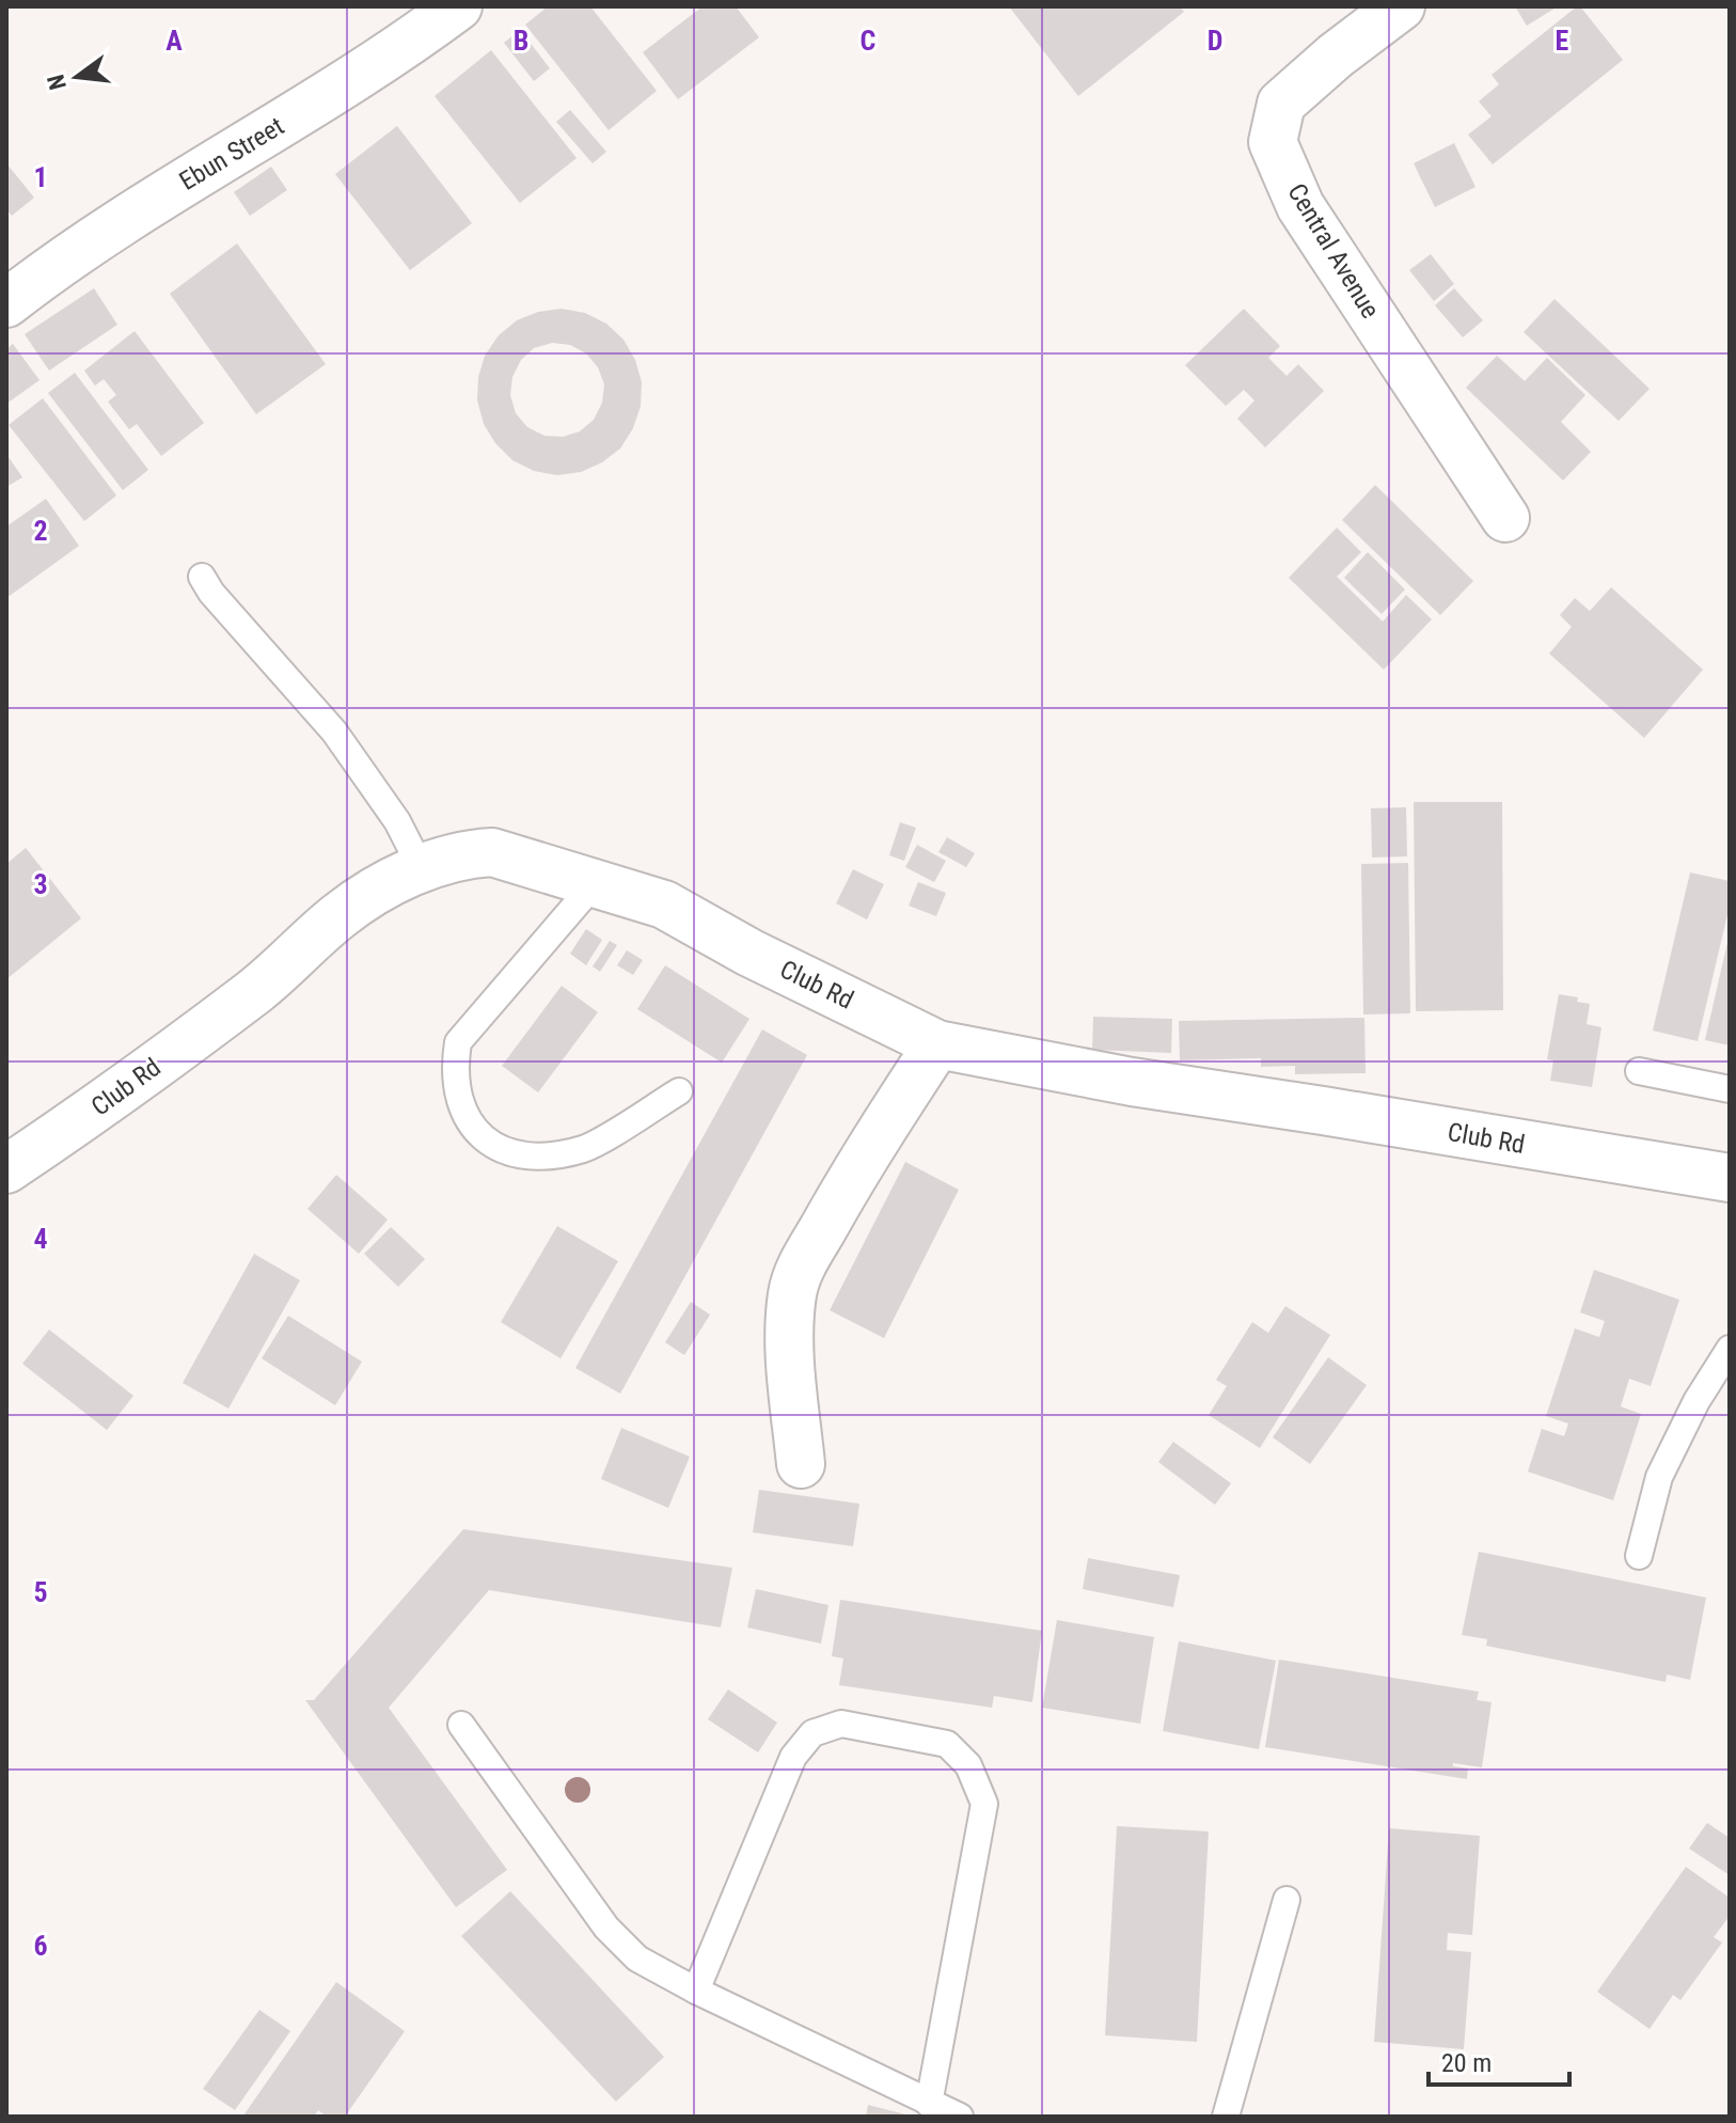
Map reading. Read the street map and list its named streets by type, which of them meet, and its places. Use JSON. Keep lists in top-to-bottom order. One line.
{"streets":{"street":["Ebun Street","Central Avenue","Club Rd"]},"scale_bar":"20 m","north":"left","grid":{"columns":["A","B","C","D","E"],"rows":["1","2","3","4","5","6"]}}
